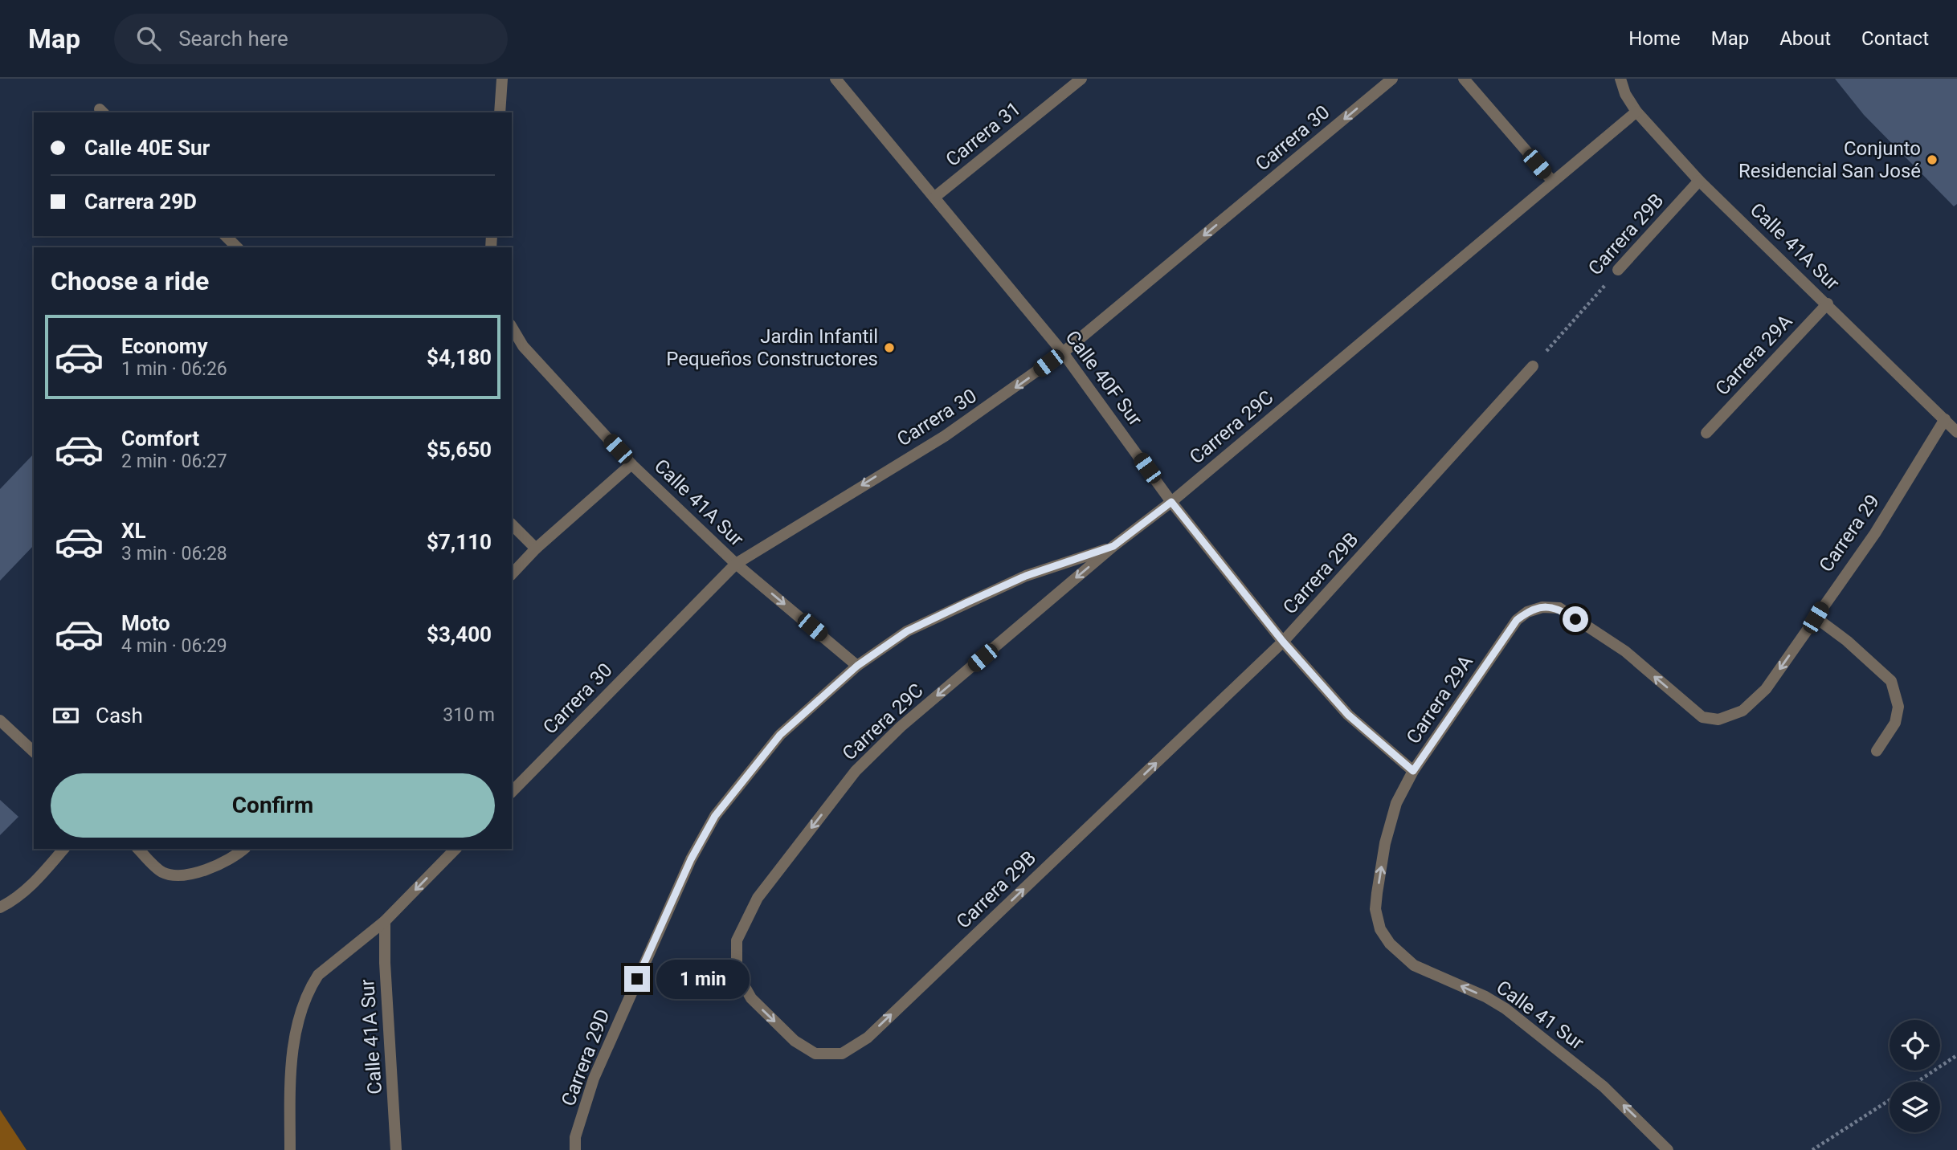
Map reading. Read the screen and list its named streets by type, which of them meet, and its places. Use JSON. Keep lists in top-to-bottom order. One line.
{"streets":{"street":["Carrera 31","Carrera 30","Carrera 29B","Calle 41A Sur","Carrera 29A","Calle 40F Sur","Carrera 29C","Carrera 29","Calle 41 Sur","Carrera 29D"]},"crossings":[["Carrera 31","Calle 40F Sur"],["Carrera 30","Calle 41A Sur"],["Carrera 30","Calle 40F Sur"],["Carrera 29B","Calle 41A Sur"],["Carrera 29B","Calle 40F Sur"],["Carrera 29B","Carrera 29C"],["Calle 41A Sur","Carrera 29A"],["Calle 41A Sur","Carrera 29C"],["Calle 41A Sur","Carrera 29"],["Calle 41A Sur","Carrera 29D"],["Carrera 29A","Calle 40F Sur"],["Carrera 29A","Carrera 29"],["Carrera 29A","Calle 41 Sur"],["Calle 40F Sur","Carrera 29C"],["Carrera 29C","Carrera 29D"]],"one_way":["Carrera 30","Carrera 29B","Calle 41 Sur"],"places":["Conjunto Residencial San José","Jardin Infantil Pequeños Constructores"],"page":{"header":"Map","search":"Search here","nav":["Home","Map","About","Contact"],"banner":["Calle 40E Sur","Carrera 29D"],"heading":"Choose a ride","list":[{"name":"Economy","note":"1 min · 06:26","value":"$4,180"},{"name":"Comfort","note":"2 min · 06:27","value":"$5,650"},{"name":"XL","note":"3 min · 06:28","value":"$7,110"},{"name":"Moto","note":"4 min · 06:29","value":"$3,400"}],"pay":["Cash","310 m"],"buttons":"Confirm","bubble":"1 min"}}
